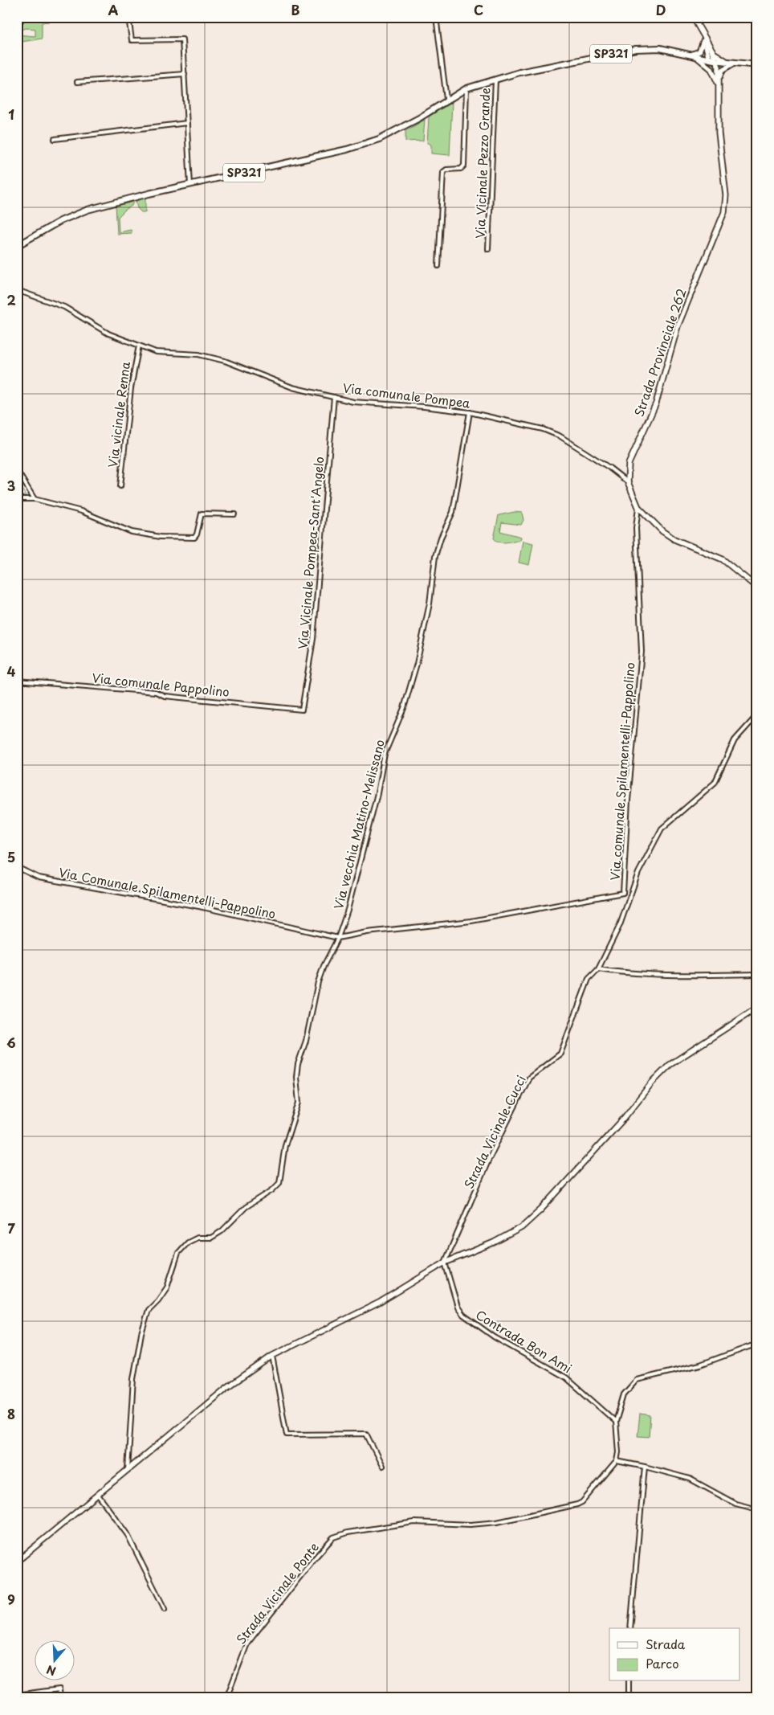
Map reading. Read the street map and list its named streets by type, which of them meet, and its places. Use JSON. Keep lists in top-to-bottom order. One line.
{"streets":{"main road":["SP321","Strada Provinciale 262"],"street":["Via Vicinale Pezzo Grande","Via comunale Pompea","Via vicinale Renna","Via Vicinale Pompea-Sant'Angelo","Via comunale Pappolino","Via comunale Spilamentelli-Pappolino","Via vecchia Matino-Melissano","Via Comunale Spilamentelli-Pappolino","Strada Vicinale Cucci","Contrada Bon Ami","Strada Vicinale Ponte"]},"crossings":[["SP321","Via Vicinale Pezzo Grande"],["SP321","Strada Provinciale 262"],["Strada Provinciale 262","Via comunale Pompea"],["Strada Provinciale 262","Via comunale Spilamentelli-Pappolino"],["Via comunale Pompea","Via vicinale Renna"],["Via comunale Pompea","Via Vicinale Pompea-Sant'Angelo"],["Via comunale Pompea","Via vecchia Matino-Melissano"],["Via Vicinale Pompea-Sant'Angelo","Via comunale Pappolino"],["Via comunale Spilamentelli-Pappolino","Via vecchia Matino-Melissano"],["Via comunale Spilamentelli-Pappolino","Via Comunale Spilamentelli-Pappolino"],["Via vecchia Matino-Melissano","Via Comunale Spilamentelli-Pappolino"],["Strada Vicinale Cucci","Contrada Bon Ami"]],"legend":["Strada","Parco"],"north":"bottom","grid":{"columns":["A","B","C","D"],"rows":["1","2","3","4","5","6","7","8","9"]}}
